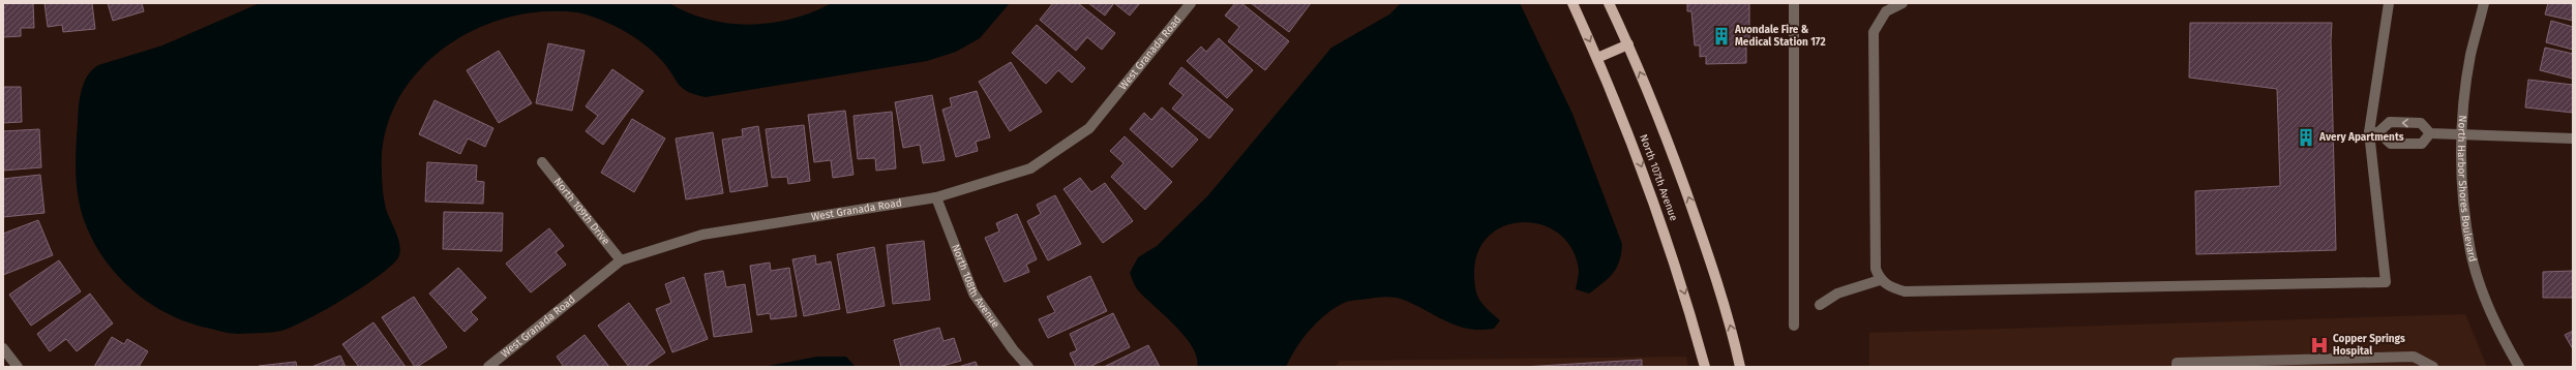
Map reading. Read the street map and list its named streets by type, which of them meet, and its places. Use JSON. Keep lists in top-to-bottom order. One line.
{"streets":{"main road":["North 107th Avenue"],"street":["West Granada Road","North Harbor Shores Boulevard","North 109th Drive","North 108th Avenue"]},"crossings":[["West Granada Road","North 109th Drive"],["West Granada Road","North 108th Avenue"]],"places":{"building":["Avondale Fire & Medical Station 172","Avery Apartments"],"hospital":["Copper Springs Hospital"]}}
